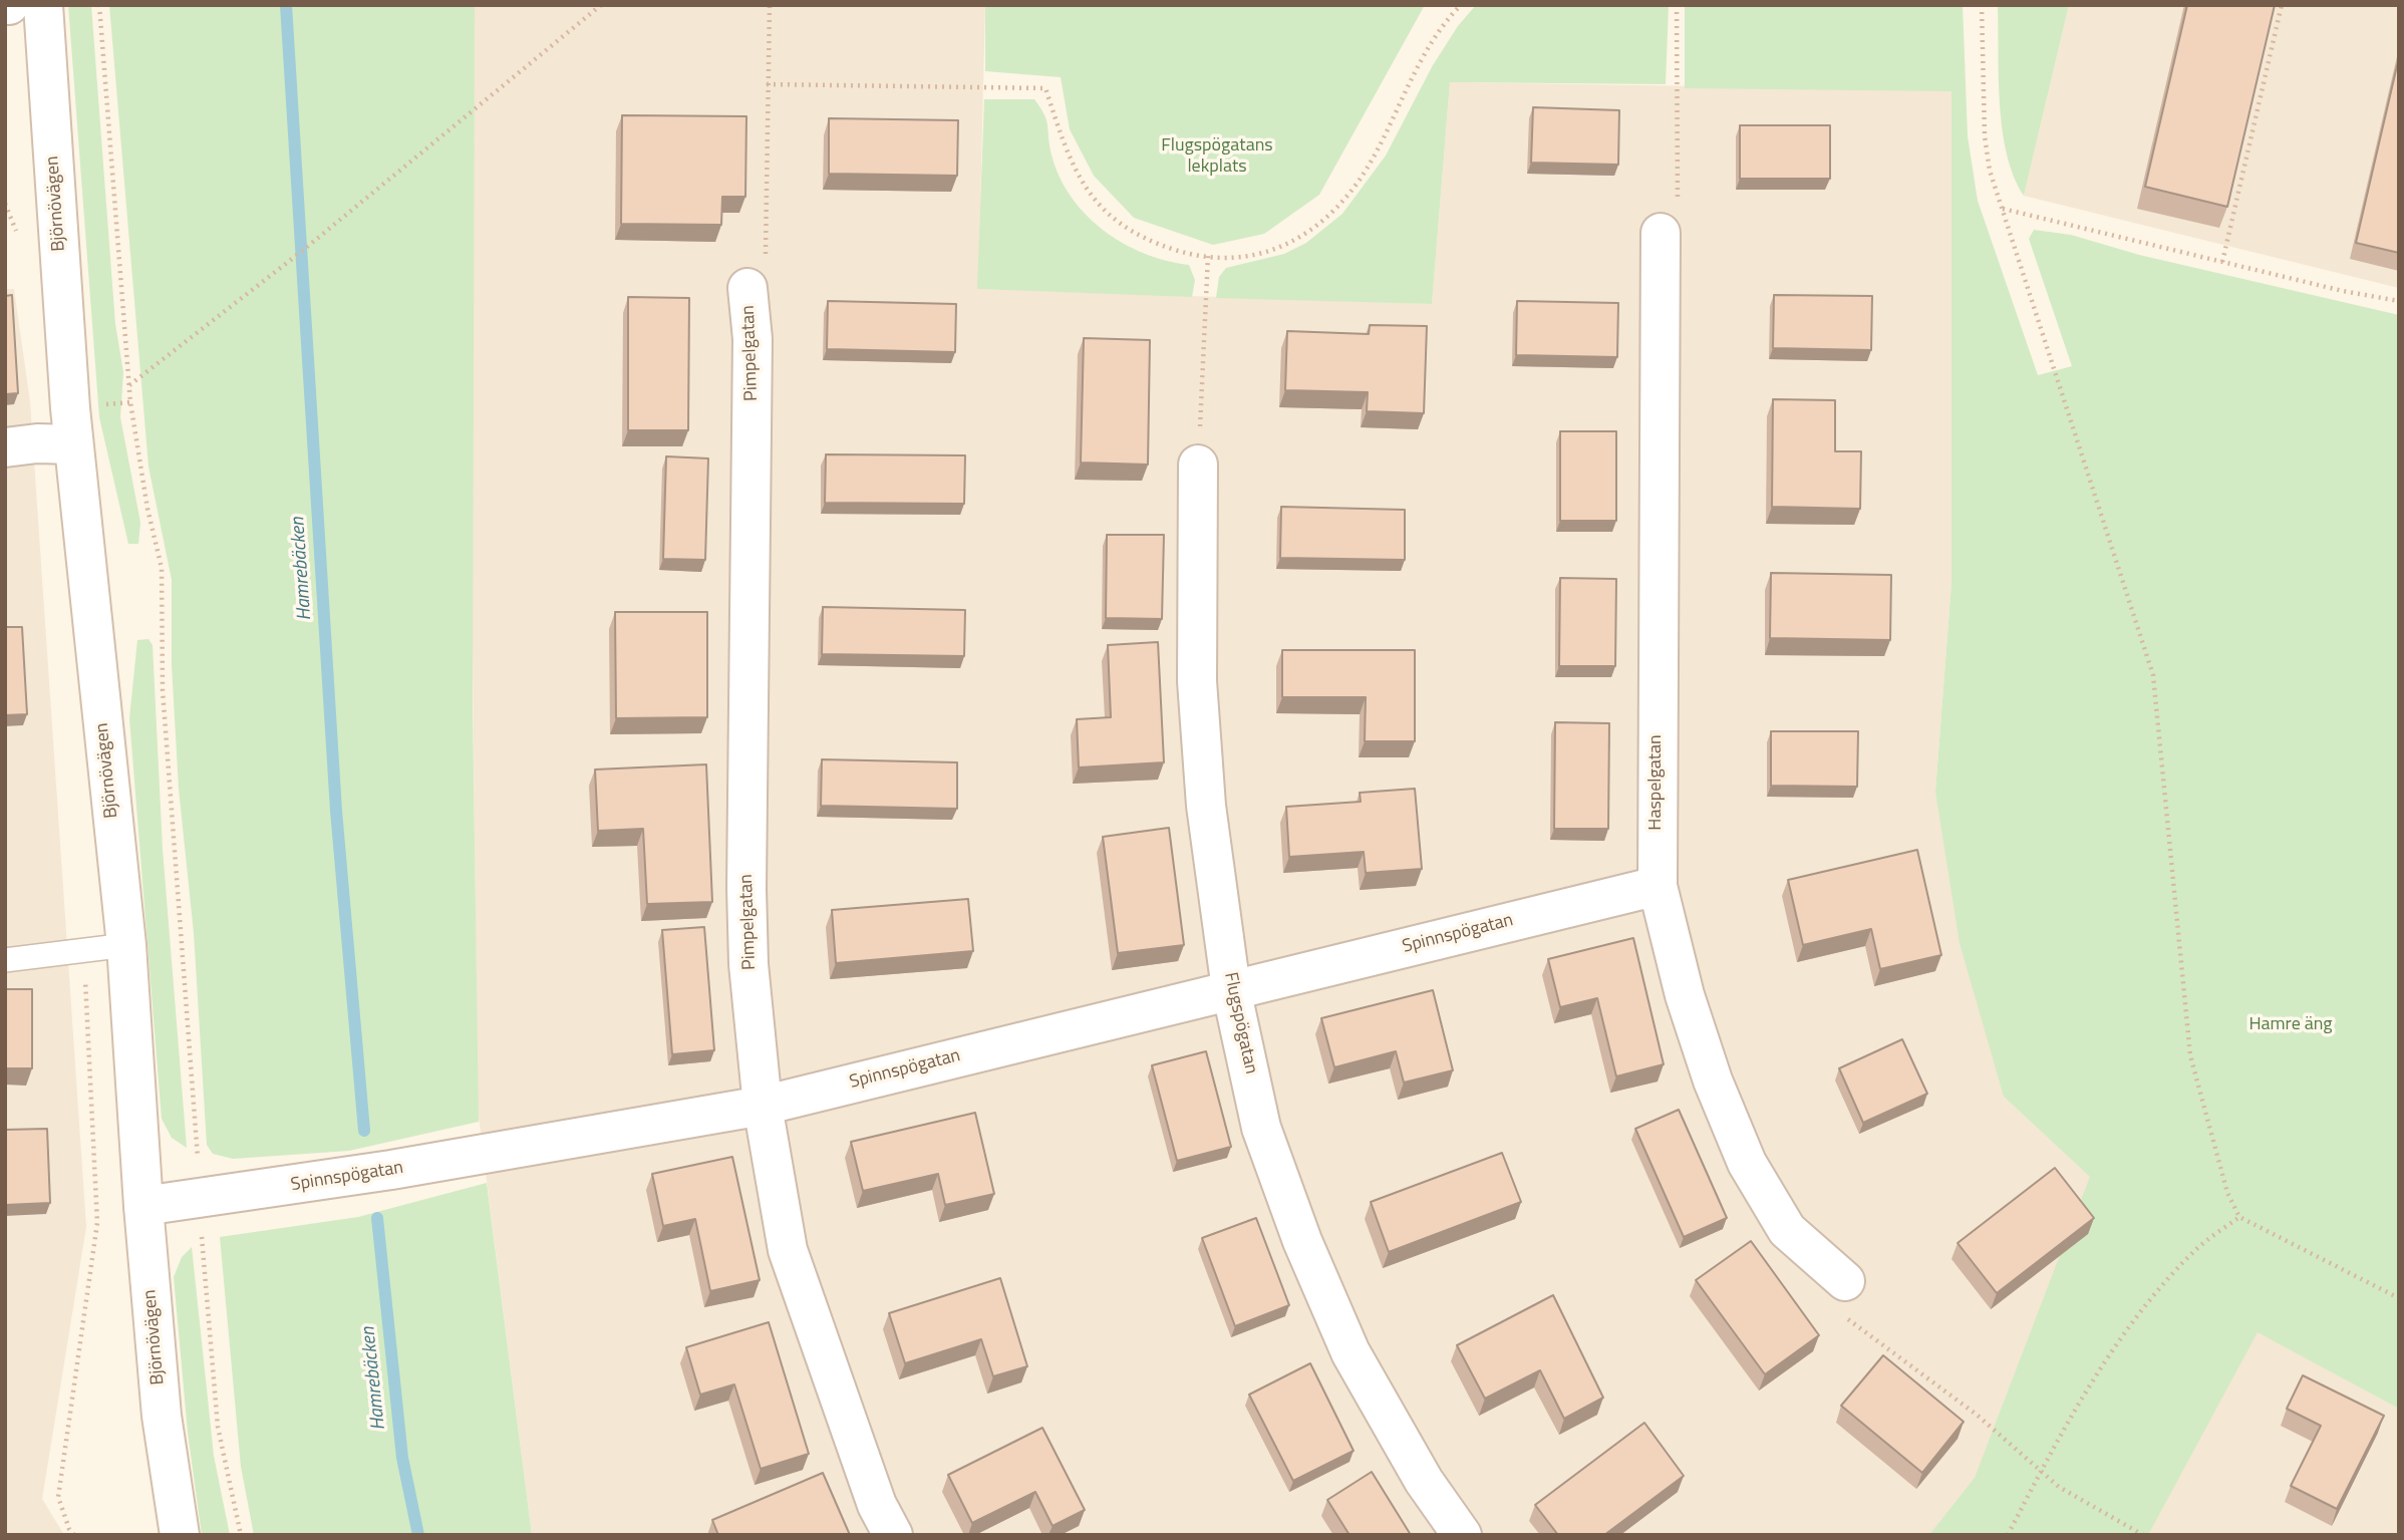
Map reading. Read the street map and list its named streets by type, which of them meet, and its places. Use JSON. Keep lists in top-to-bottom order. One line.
{"streets":{"street":["Björnövägen","Pimpelgatan","Haspelgatan","Spinnspögatan","Flugspögatan"]},"crossings":[["Björnövägen","Spinnspögatan"],["Pimpelgatan","Spinnspögatan"],["Haspelgatan","Spinnspögatan"],["Spinnspögatan","Flugspögatan"]],"water":["Hamrebäcken"],"parks":["Flugspögatans lekplats","Hamre äng"]}
